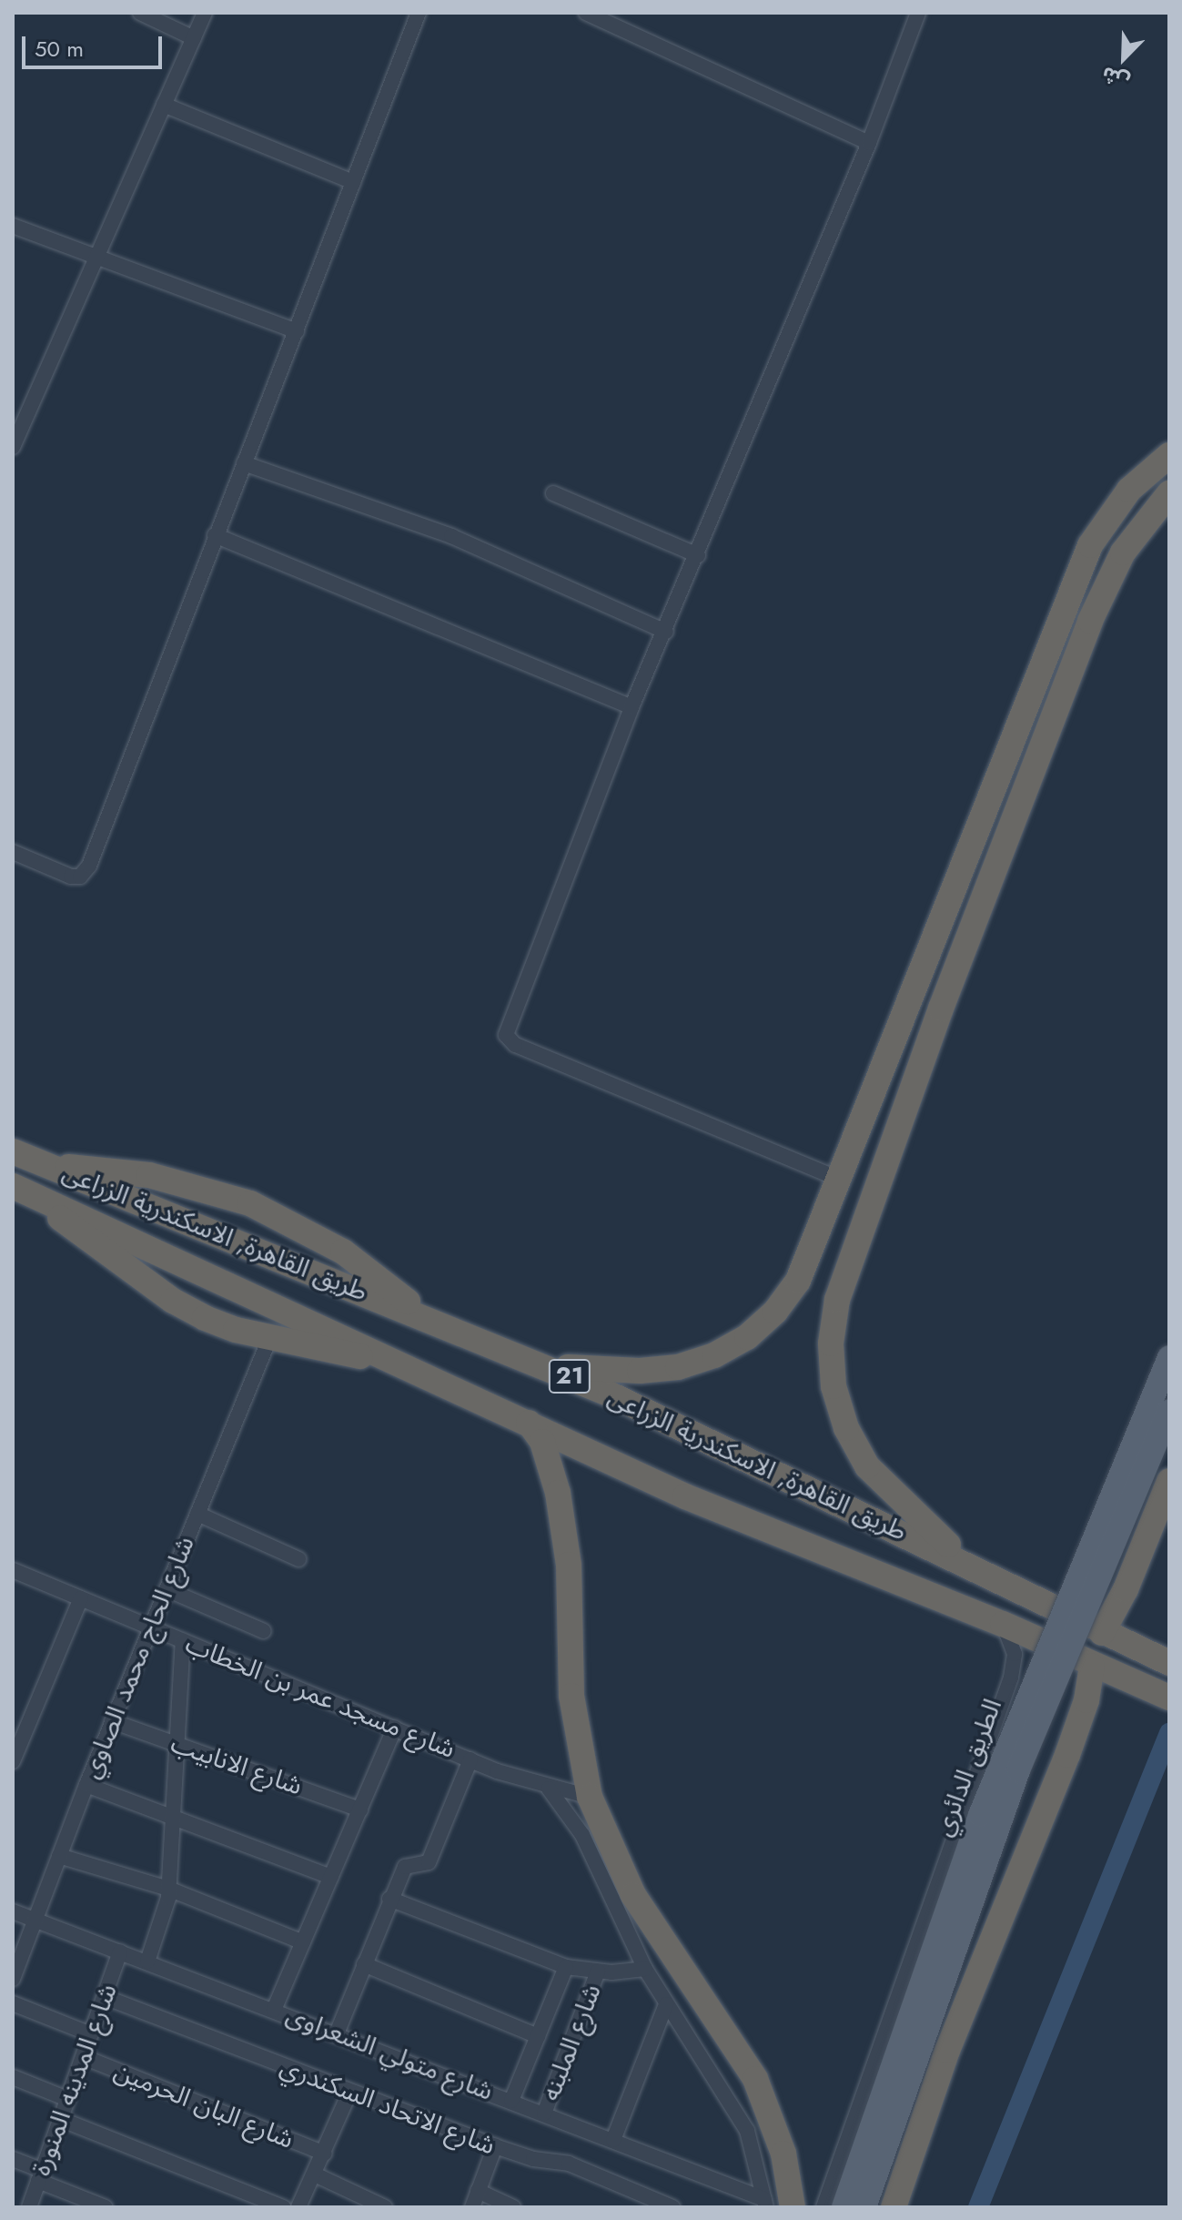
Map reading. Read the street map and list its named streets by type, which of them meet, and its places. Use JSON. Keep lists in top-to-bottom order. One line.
{"streets":{"highway":["طريق القاهرة, الاسكندرية الزراعى","21"],"main road":["الطريق الدائري"],"street":["شارع الحاج محمد الصاوي","شارع مسجد عمر بن الخطاب","شارع الانابيب","شارع الملبنه","شارع متولي الشعراوى","شارع المدينه المنورة","شارع البان الحرمين","شارع الاتحاد السكندري"]},"crossings":[["شارع الحاج محمد الصاوي","شارع مسجد عمر بن الخطاب"],["شارع الحاج محمد الصاوي","شارع الانابيب"],["شارع الحاج محمد الصاوي","شارع متولي الشعراوى"],["شارع الملبنه","شارع متولي الشعراوى"],["شارع متولي الشعراوى","شارع المدينه المنورة"],["شارع المدينه المنورة","شارع البان الحرمين"],["شارع المدينه المنورة","شارع الاتحاد السكندري"]],"scale_bar":"50 m","north":"bottom left"}
